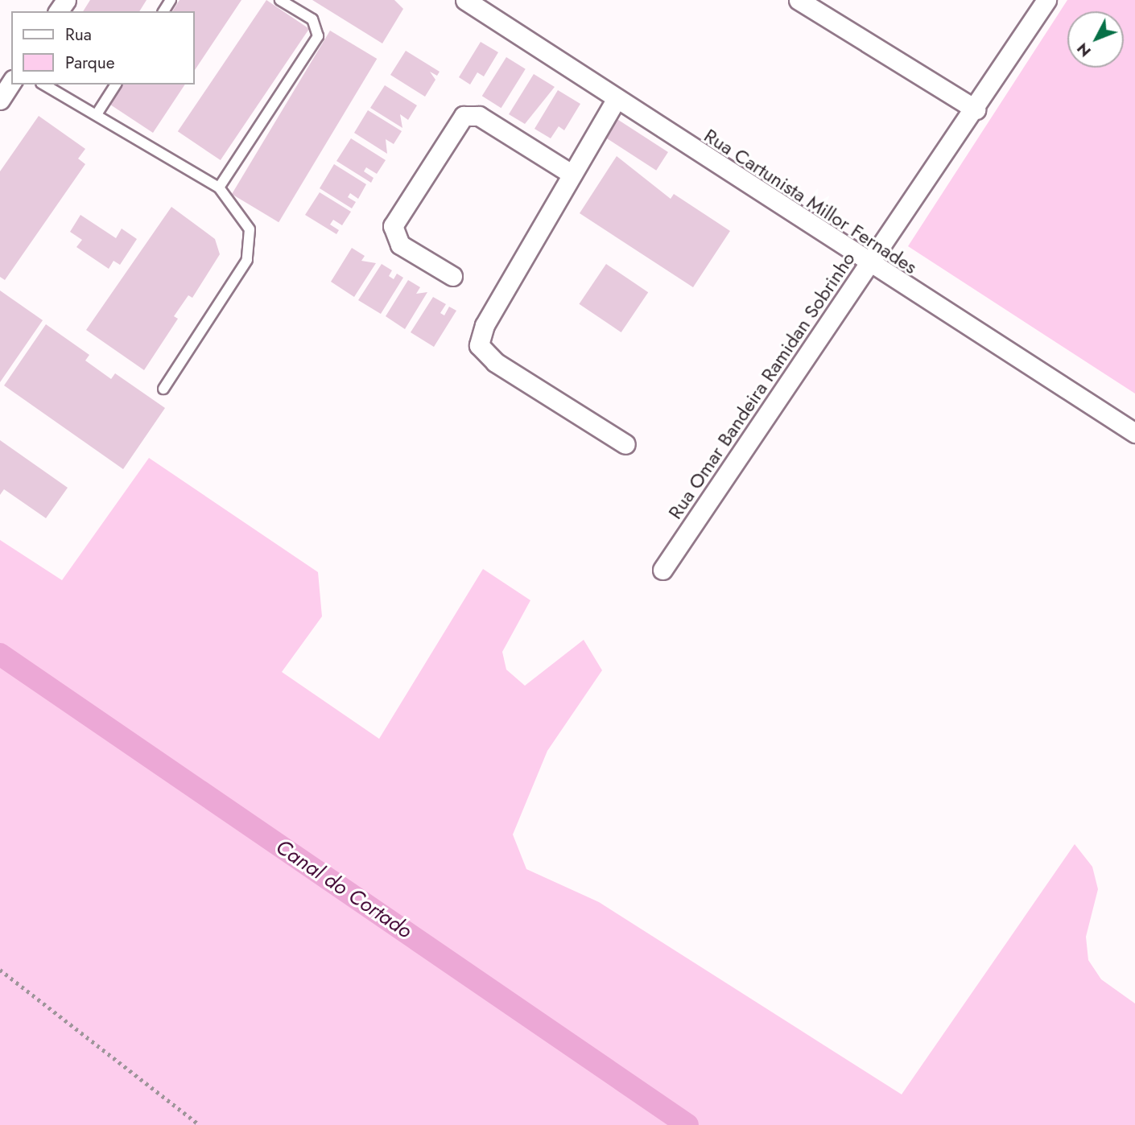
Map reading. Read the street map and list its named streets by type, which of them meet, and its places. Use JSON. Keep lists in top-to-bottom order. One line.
{"streets":{"street":["Rua Cartunista Millor Fernades","Rua Omar Bandeira Ramidan Sobrinho"]},"crossings":[["Rua Cartunista Millor Fernades","Rua Omar Bandeira Ramidan Sobrinho"]],"water":["Canal do Cortado"],"legend":["Rua","Parque"],"north":"bottom left"}
